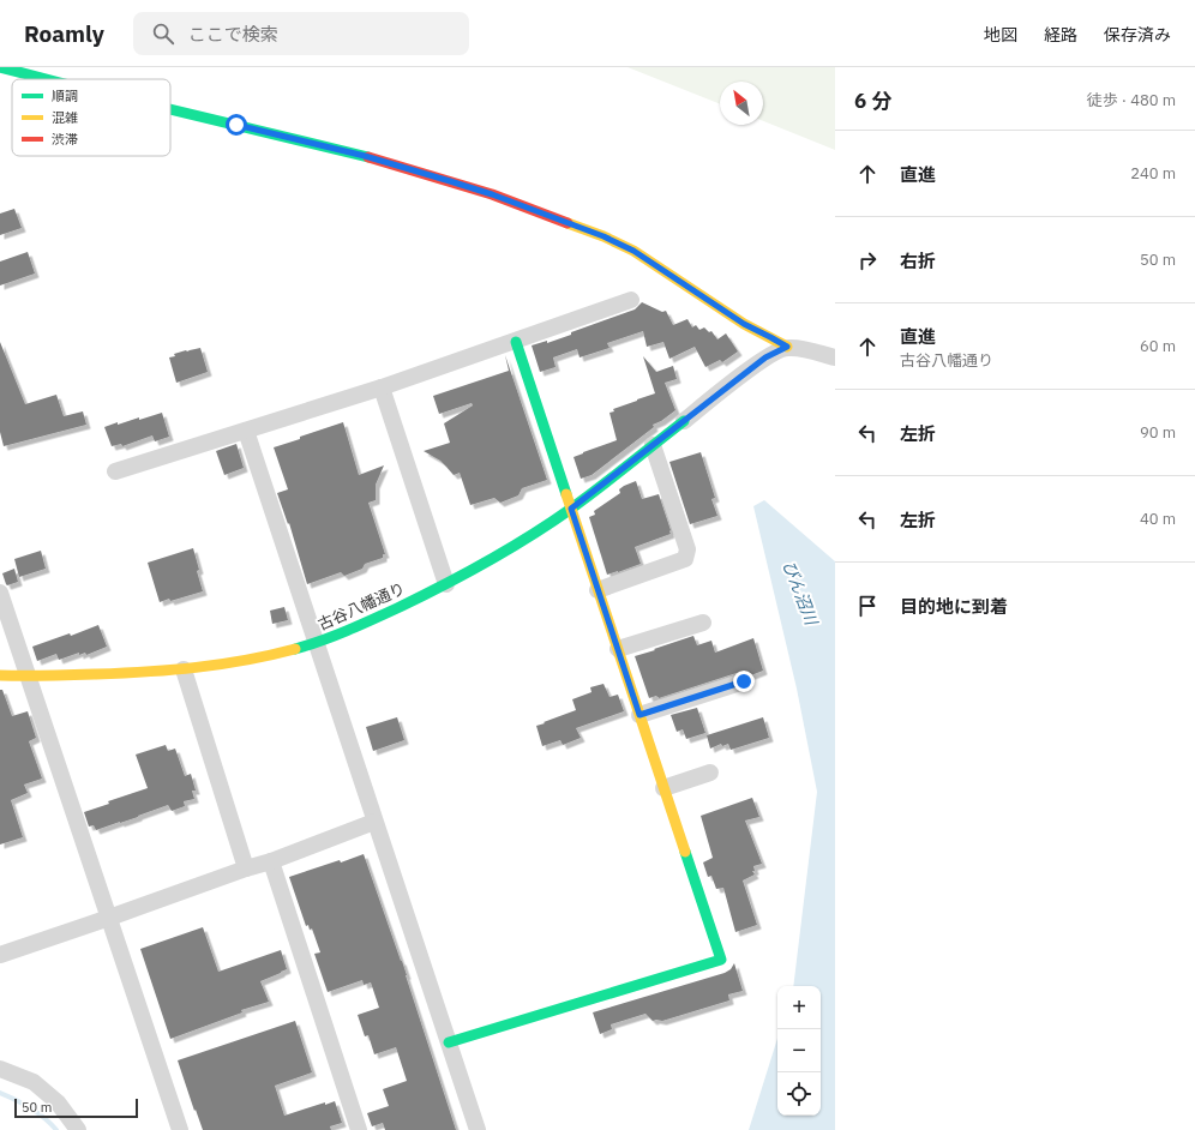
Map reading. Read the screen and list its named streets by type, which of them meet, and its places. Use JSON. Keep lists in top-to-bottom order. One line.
{"streets":{"street":["古谷八幡通り"]},"water":["びん沼川"],"legend":["順調","混雑","渋滞"],"scale_bar":"50 m","north":"top left","page":{"header":"Roamly","search":"ここで検索","nav":["地図","経路","保存済み"],"heading":["6 分","徒歩 · 480 m"],"list":[["直進","240 m"],["右折","50 m"],["直進","古谷八幡通り","60 m"],["左折","90 m"],["左折","40 m"],"目的地に到着"],"map_buttons":["+","−"],"scale":"50 m"}}
